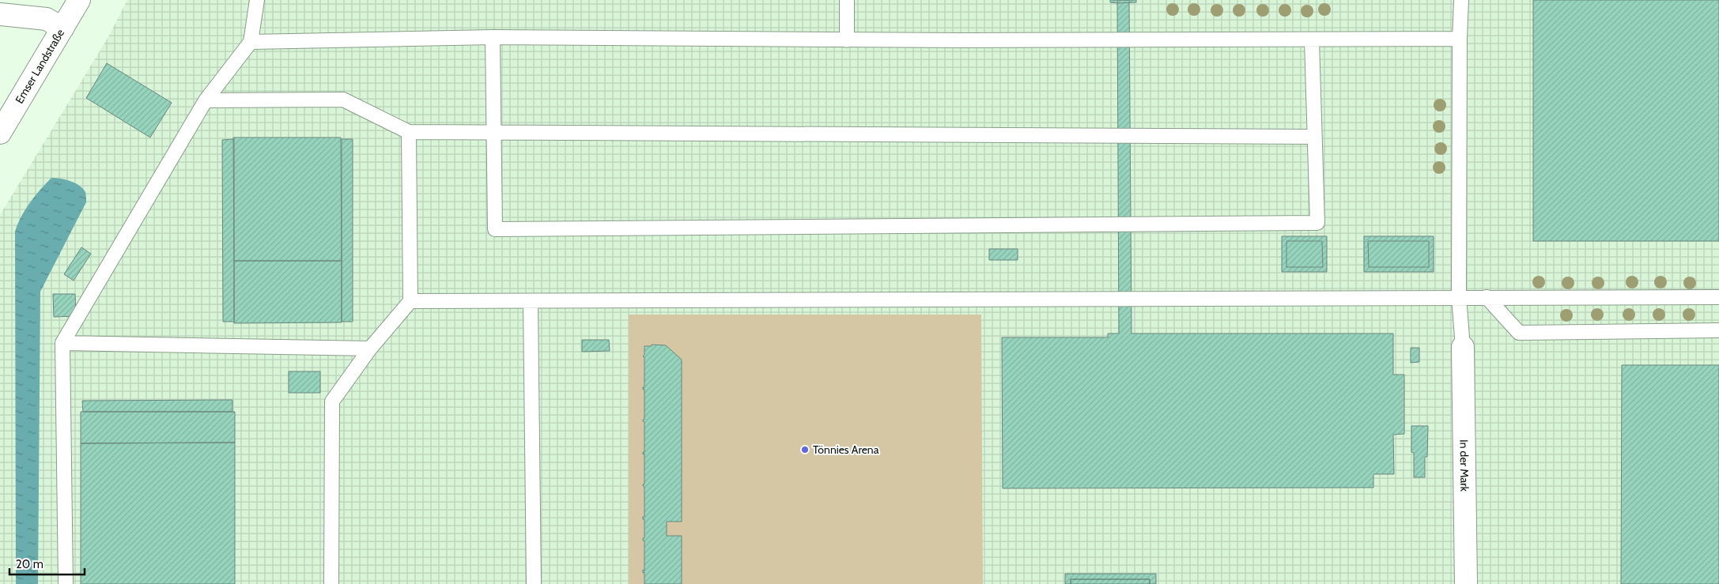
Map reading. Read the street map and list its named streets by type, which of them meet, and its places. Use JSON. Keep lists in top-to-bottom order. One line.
{"streets":{"street":["Emser Landstraße","In der Mark"]},"places":["Tönnies Arena"],"scale_bar":"20 m"}
